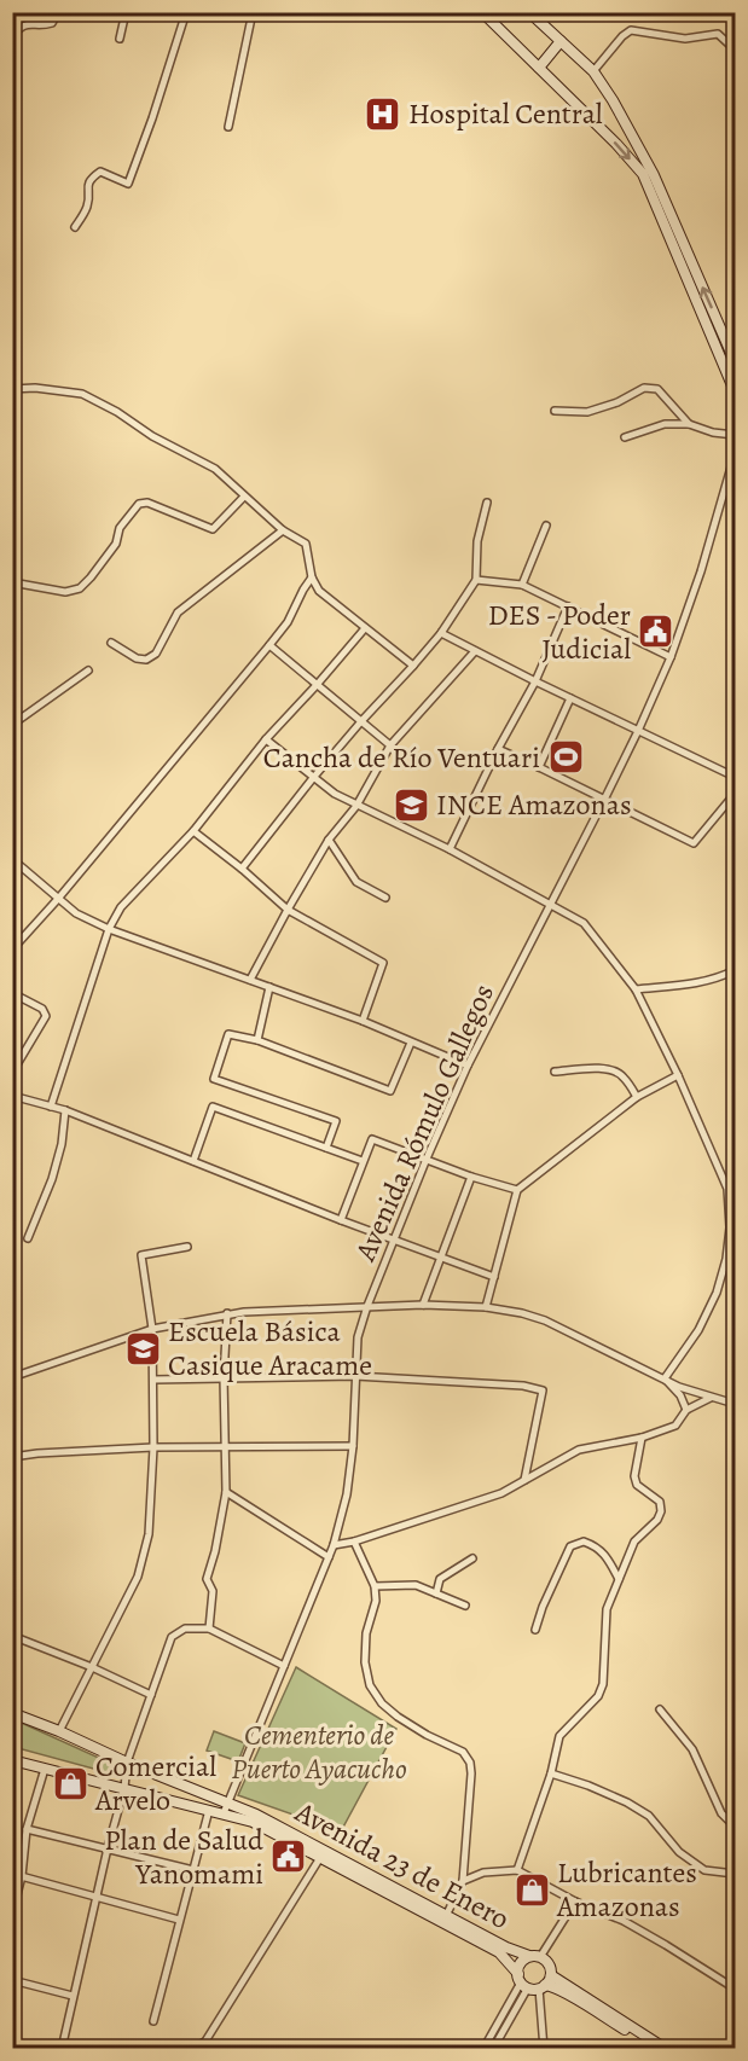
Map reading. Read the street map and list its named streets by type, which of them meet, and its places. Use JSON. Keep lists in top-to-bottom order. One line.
{"streets":{"main road":["Avenida 23 de Enero"],"street":["Avenida Rómulo Gallegos"]},"crossings":[["Avenida Rómulo Gallegos","Avenida 23 de Enero"]],"parks":["Cementerio de Puerto Ayacucho"],"places":{"hospital":["Hospital Central"],"public building":["DES - Poder Judicial","Plan de Salud Yanomami"],"sports":["Cancha de Río Ventuari"],"school or university":["INCE Amazonas","Escuela Básica Casique Aracame"],"shop":["Comercial Arvelo","Lubricantes Amazonas"]}}
